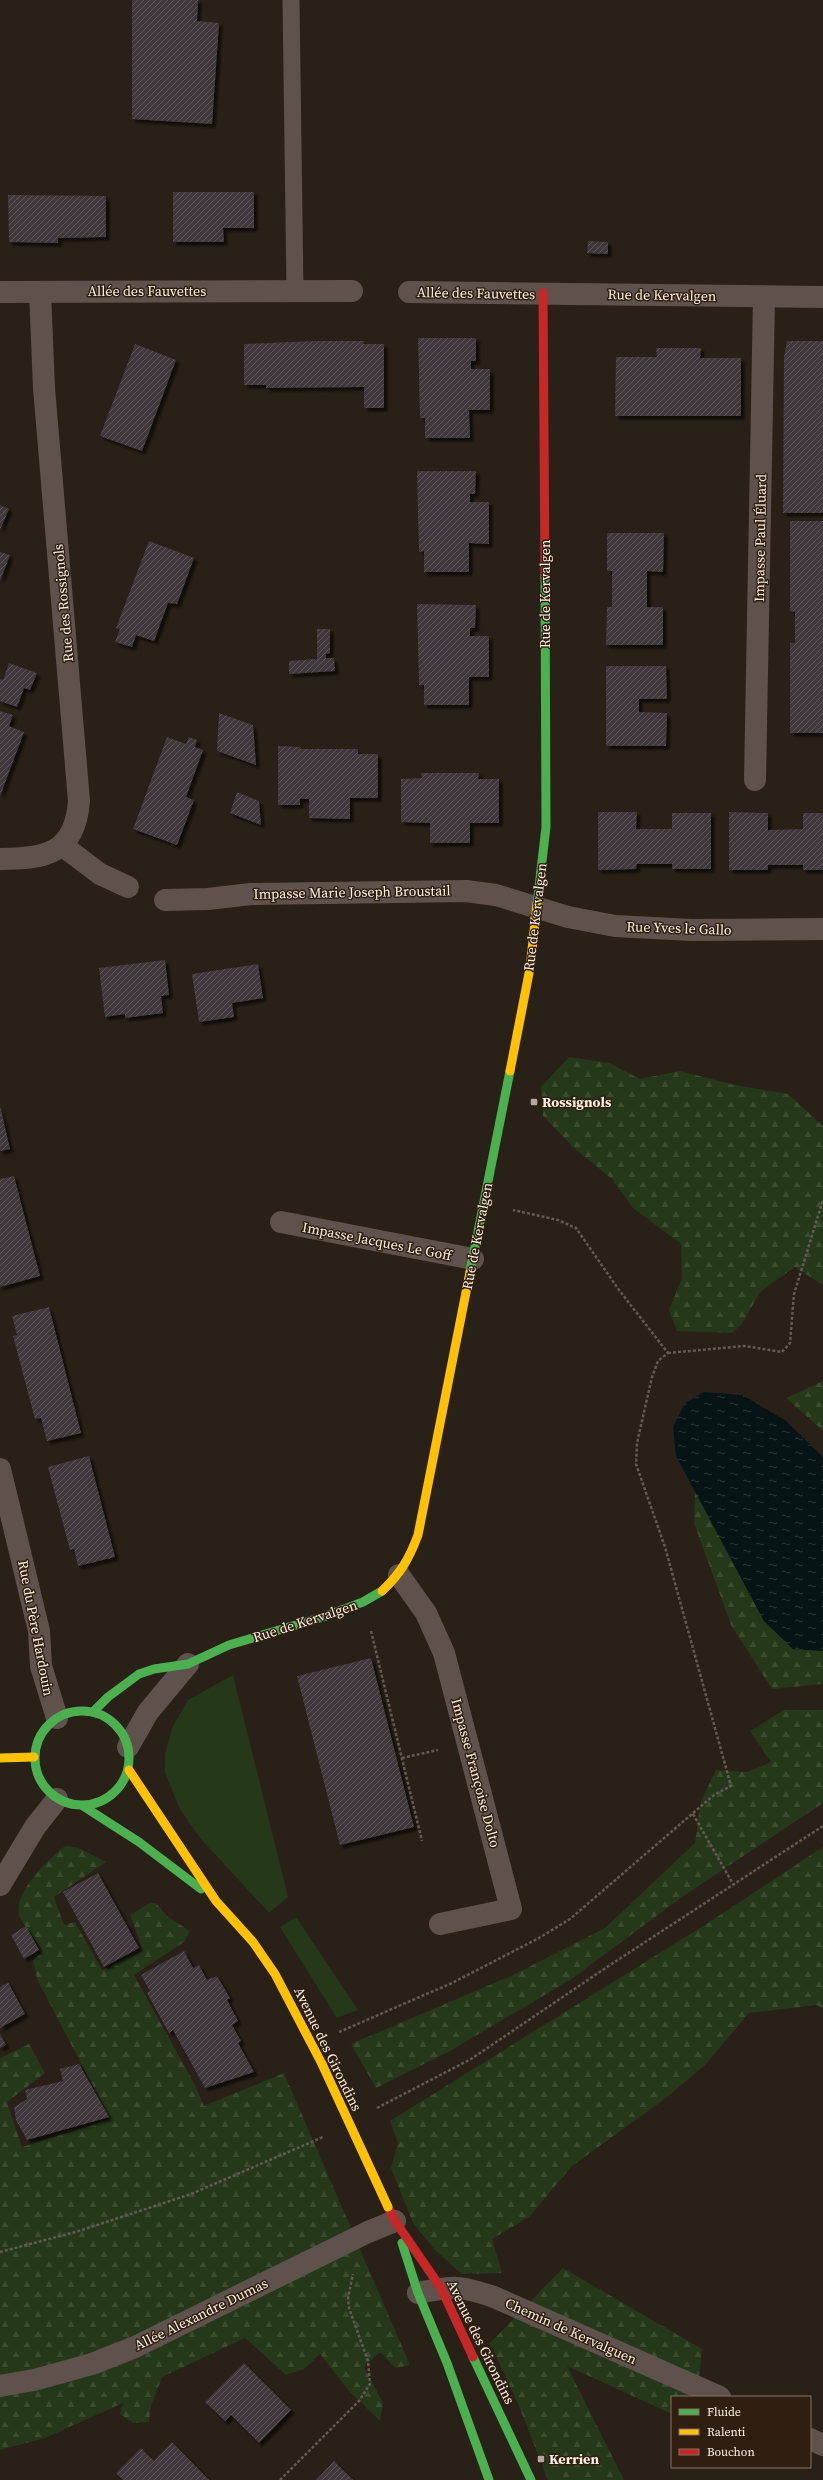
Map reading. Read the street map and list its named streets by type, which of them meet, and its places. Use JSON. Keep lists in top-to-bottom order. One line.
{"streets":{"street":["Allée des Fauvettes","Rue de Kervalgen","Impasse Paul Éluard","Rue des Rossignols","Impasse Marie Joseph Broustail","Rue Yves le Gallo","Impasse Jacques Le Goff","Rue du Père Hardouin","Impasse Françoise Dolto","Avenue des Girondins","Allée Alexandre Dumas","Chemin de Kervalguen"]},"crossings":[["Allée des Fauvettes","Rue de Kervalgen"],["Allée des Fauvettes","Rue des Rossignols"],["Rue de Kervalgen","Impasse Paul Éluard"],["Rue de Kervalgen","Impasse Marie Joseph Broustail"],["Rue de Kervalgen","Rue Yves le Gallo"],["Rue de Kervalgen","Impasse Jacques Le Goff"],["Rue de Kervalgen","Rue du Père Hardouin"],["Rue de Kervalgen","Impasse Françoise Dolto"],["Rue de Kervalgen","Avenue des Girondins"],["Impasse Marie Joseph Broustail","Rue Yves le Gallo"],["Rue du Père Hardouin","Avenue des Girondins"],["Avenue des Girondins","Allée Alexandre Dumas"],["Avenue des Girondins","Chemin de Kervalguen"]],"places":{"transit":["Rossignols","Kerrien"]},"legend":["Fluide","Ralenti","Bouchon"]}
